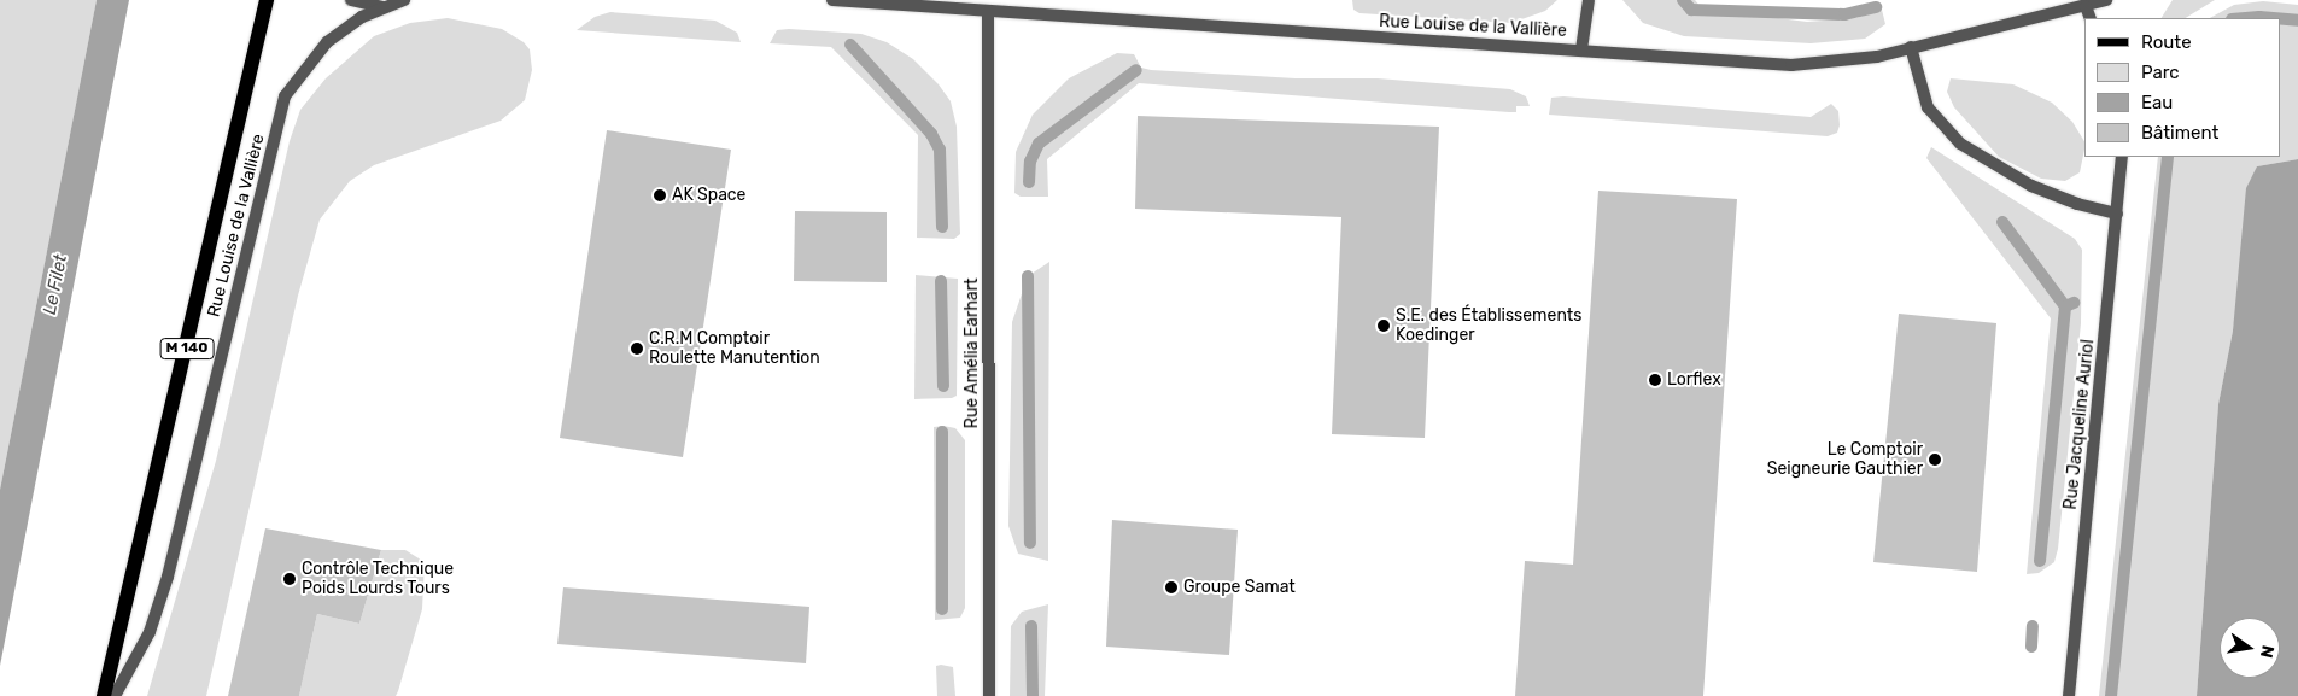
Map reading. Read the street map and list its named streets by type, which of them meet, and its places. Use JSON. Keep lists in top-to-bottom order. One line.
{"streets":{"main road":["M 140"],"street":["Rue Louise de la Vallière","Rue Amélia Earhart","Rue Jacqueline Auriol"]},"crossings":[["Rue Louise de la Vallière","Rue Amélia Earhart"]],"water":["Le Filet"],"places":["AK Space","S.E. des Établissements Koedinger","C.R.M Comptoir Roulette Manutention","Lorflex","Le Comptoir Seigneurie Gauthier","Contrôle Technique Poids Lourds Tours","Groupe Samat"],"legend":["Route","Parc","Eau","Bâtiment"],"north":"right"}
